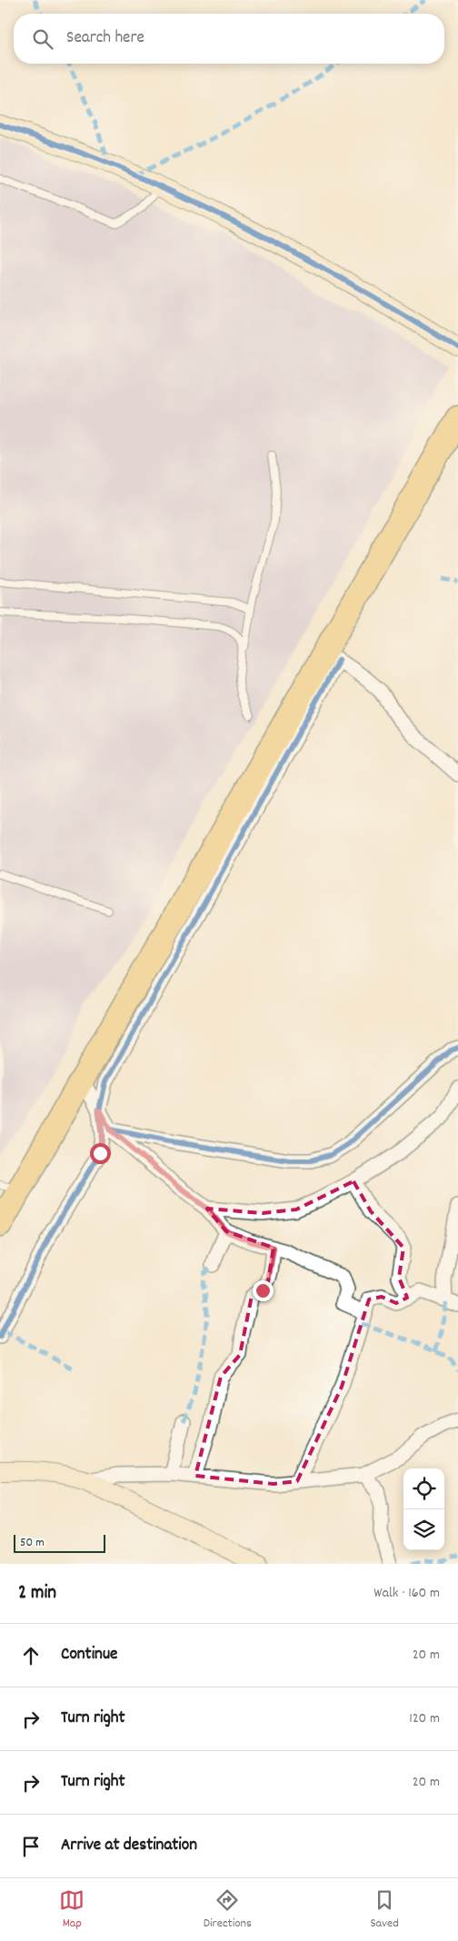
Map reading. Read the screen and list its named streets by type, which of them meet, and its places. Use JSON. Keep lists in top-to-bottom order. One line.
{"scale_bar":"50 m","page":{"search":"Search here","scale":"50 m","heading":["2 min","Walk · 160 m"],"list":[["Continue","20 m"],["Turn right","120 m"],["Turn right","20 m"],"Arrive at destination"],"nav":["Map","Directions","Saved"]}}
